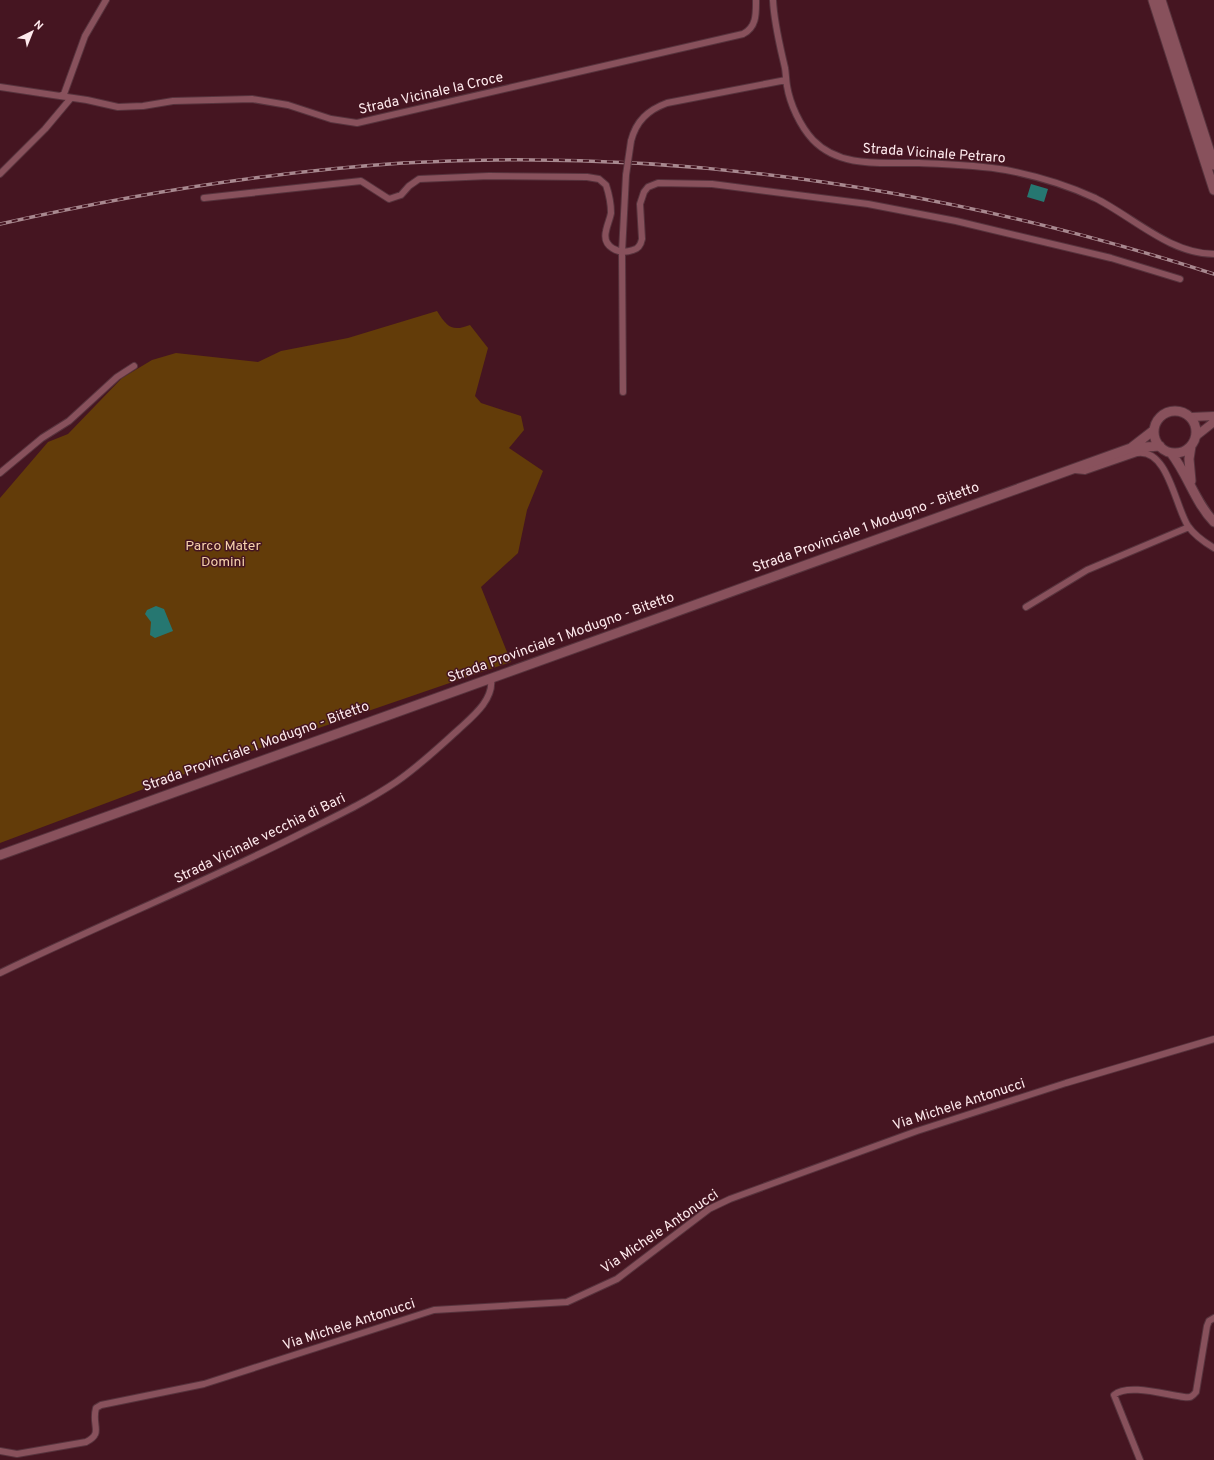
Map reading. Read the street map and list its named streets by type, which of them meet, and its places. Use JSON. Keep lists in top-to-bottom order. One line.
{"streets":{"main road":["Strada Provinciale 1 Modugno - Bitetto"],"street":["Strada Vicinale la Croce","Strada Vicinale Petraro","Strada Vicinale vecchia di Bari","Via Michele Antonucci"]},"crossings":[["Strada Provinciale 1 Modugno - Bitetto","Strada Vicinale vecchia di Bari"]],"parks":["Parco Mater Domini"],"north":"top right"}
